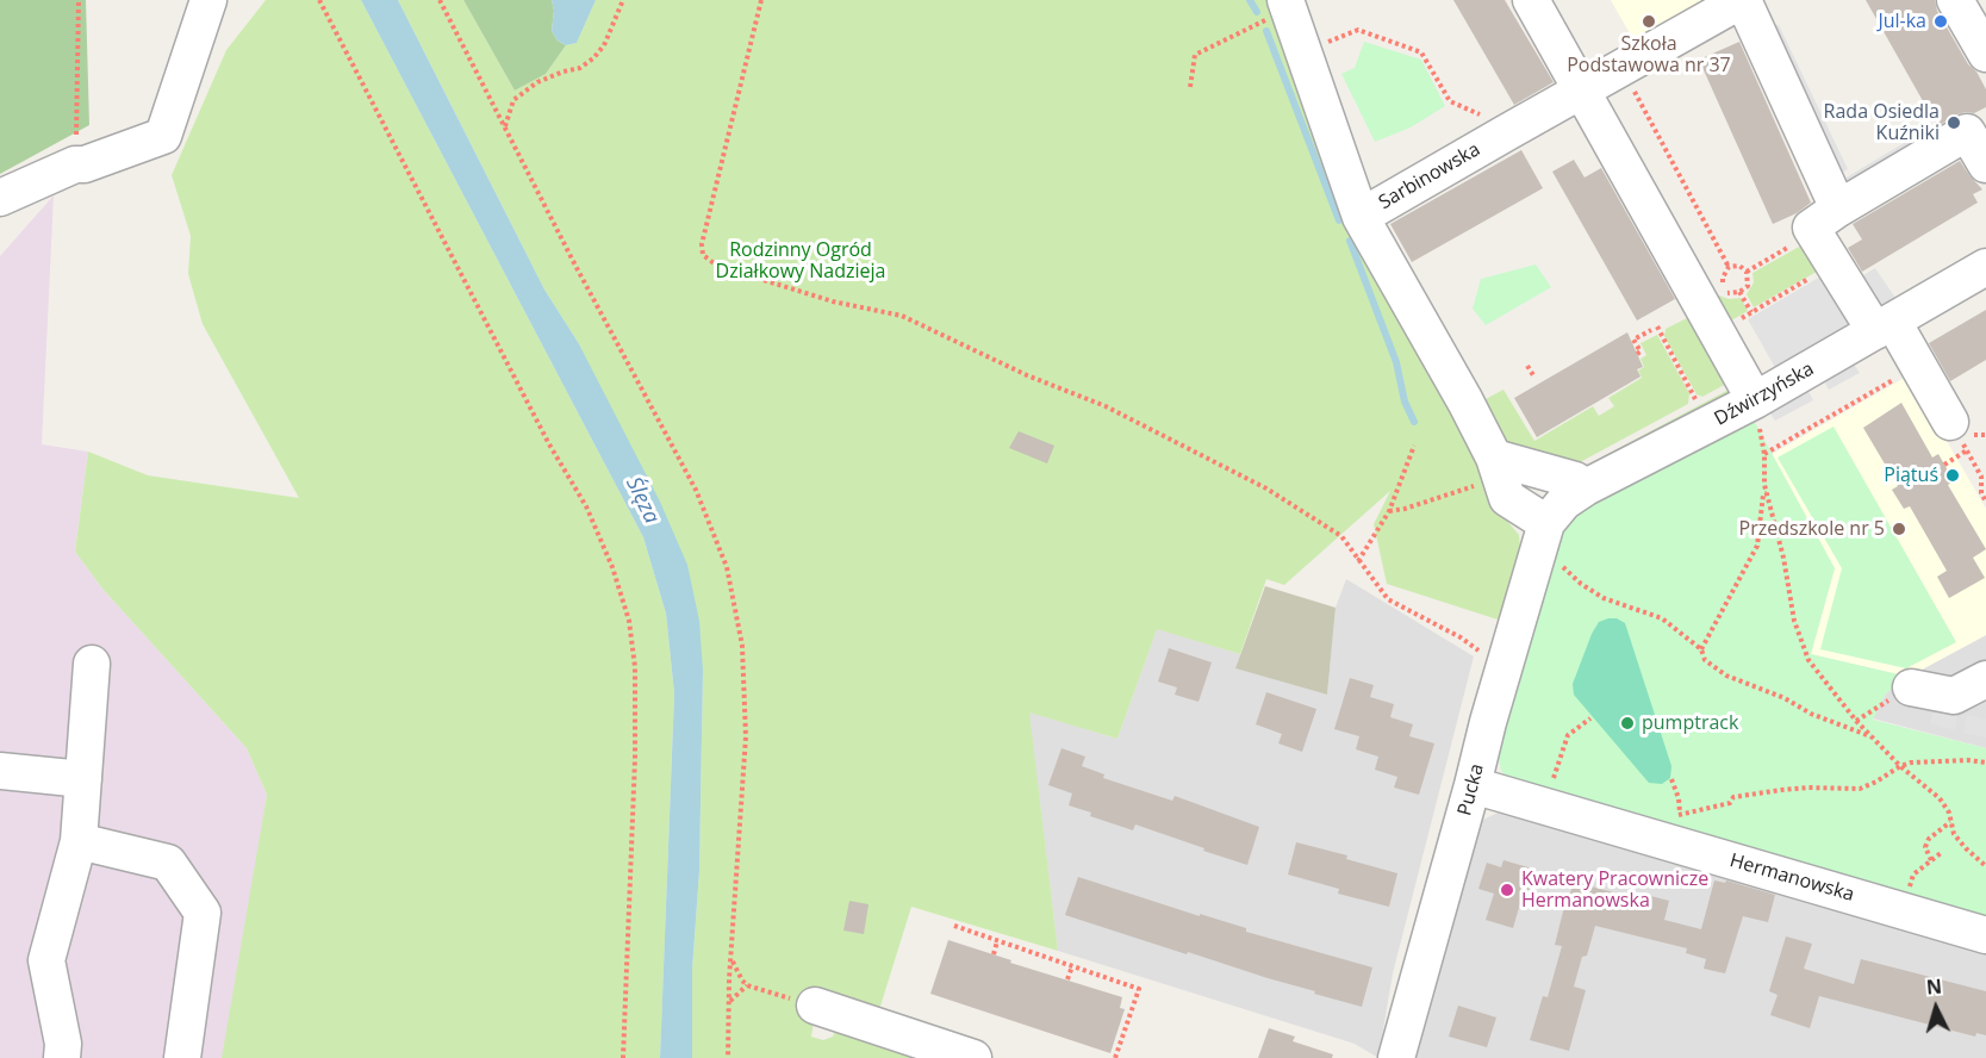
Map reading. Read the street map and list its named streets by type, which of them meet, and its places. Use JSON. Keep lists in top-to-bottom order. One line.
{"streets":{"street":["Sarbinowska","Dźwirzyńska","Pucka","Hermanowska"]},"crossings":[["Sarbinowska","Dźwirzyńska"],["Sarbinowska","Pucka"],["Dźwirzyńska","Pucka"],["Pucka","Hermanowska"]],"water":["Ślęza"],"parks":["Rodzinny Ogród Działkowy Nadzieja"],"places":["Szkoła Podstawowa nr 37","Jul-ka","Rada Osiedla Kuźniki","Piątuś","Przedszkole nr 5","pumptrack","Kwatery Pracownicze Hermanowska"],"north":"top"}
